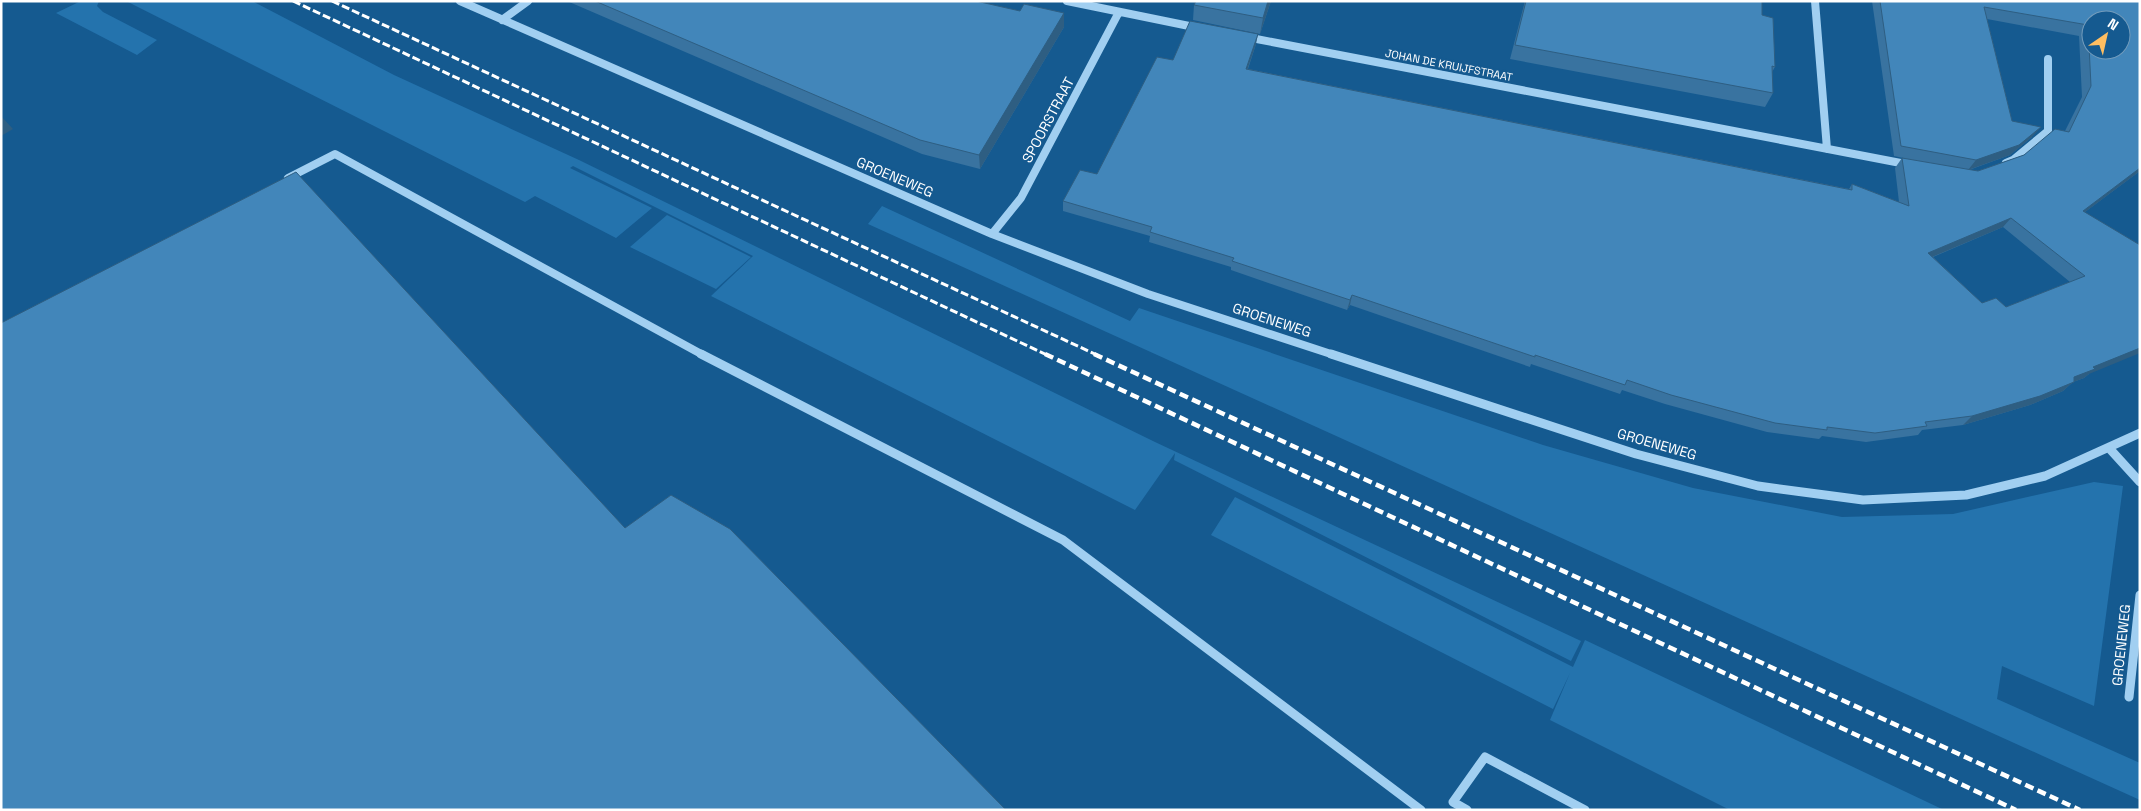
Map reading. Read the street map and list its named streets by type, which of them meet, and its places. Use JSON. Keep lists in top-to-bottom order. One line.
{"streets":{"street":["JOHAN DE KRUIJFSTRAAT","SPOORSTRAAT","GROENEWEG"]},"crossings":[["SPOORSTRAAT","GROENEWEG"]],"north":"top right"}
